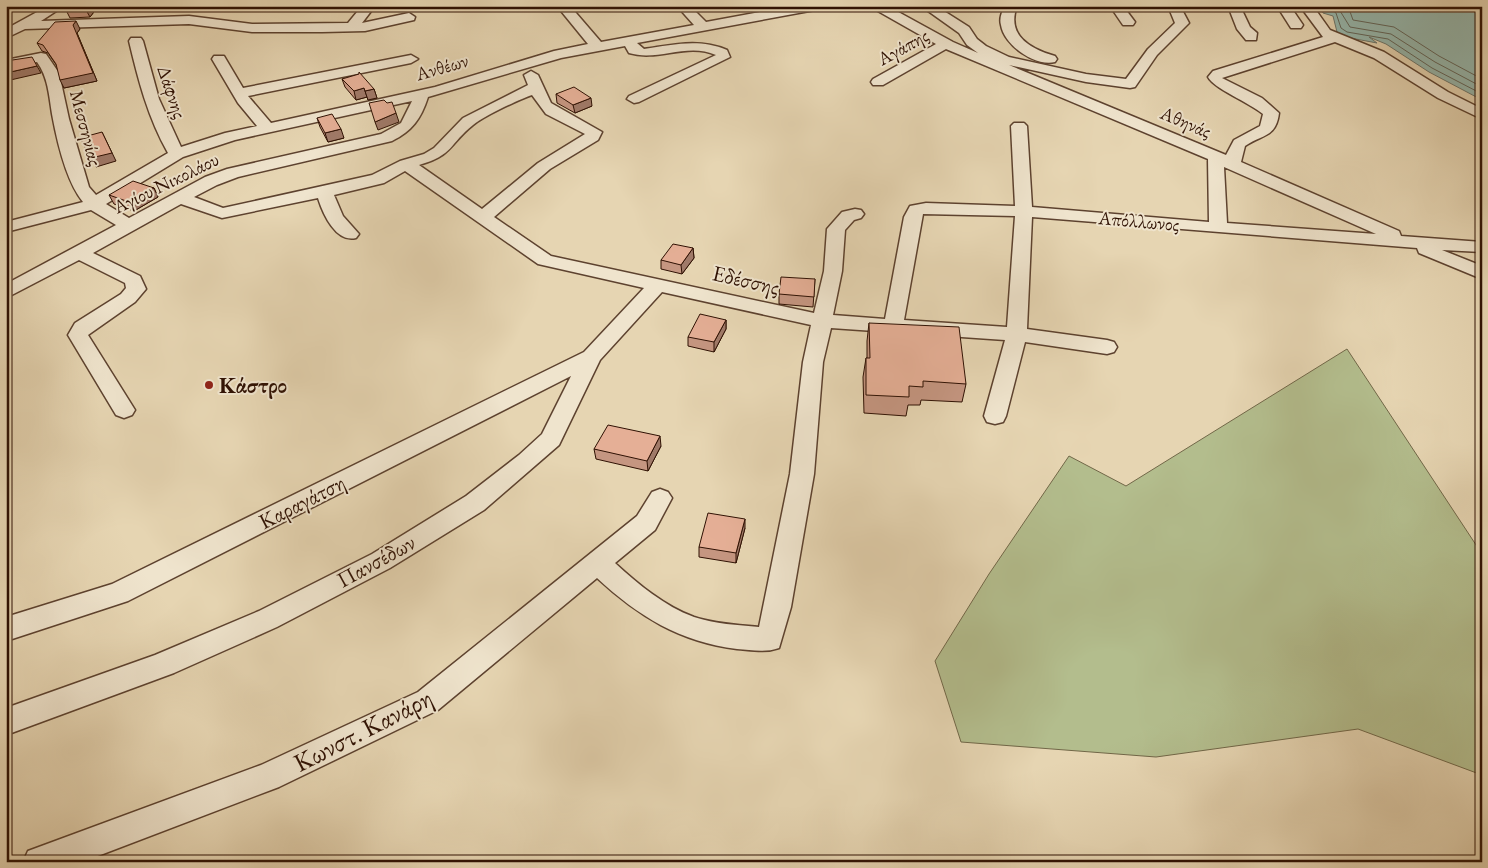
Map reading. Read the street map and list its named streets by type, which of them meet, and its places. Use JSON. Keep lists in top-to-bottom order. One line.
{"streets":{"street":["Αγάπης","Ανθέων","Δάφνης","Αθηνάς","Μεσσηνίας","Αγίου Νικολάου","Απόλλωνος","Εδέσσης","Καραγάτση","Πανσέδων","Κωνστ. Κανάρη"]},"crossings":[["Αγάπης","Αθηνάς"],["Ανθέων","Δάφνης"],["Ανθέων","Μεσσηνίας"],["Ανθέων","Αγίου Νικολάου"],["Αθηνάς","Απόλλωνος"],["Μεσσηνίας","Αγίου Νικολάου"],["Απόλλωνος","Εδέσσης"],["Εδέσσης","Πανσέδων"],["Καραγάτση","Πανσέδων"]],"places":["Κάστρο"]}
